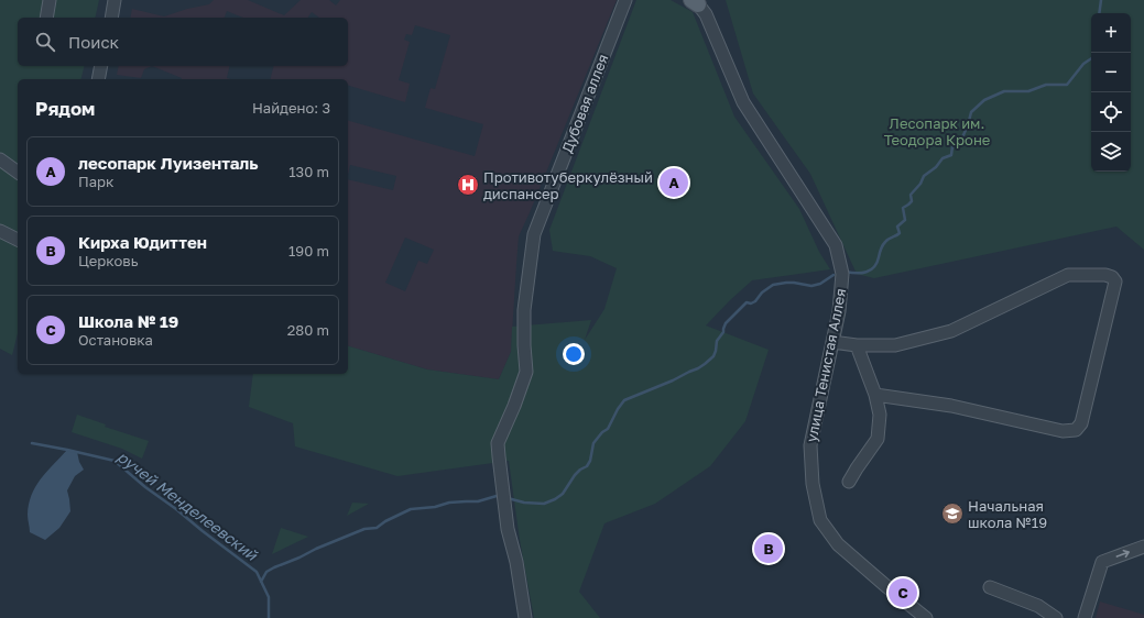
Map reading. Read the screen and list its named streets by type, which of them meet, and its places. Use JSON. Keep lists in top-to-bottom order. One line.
{"streets":{"street":["Дубовая аллея","улица Тенистая Аллея"]},"water":["ручей Менделеевский"],"parks":["Лесопарк им. Теодора Кроне"],"places":{"hospital":["Противотуберкулёзный диспансер"],"school or university":["Начальная школа №19"]},"page":{"map_buttons":["+","−"],"search":"Поиск","heading":["Рядом","Найдено: 3"],"list":[{"mark":"A","name":"лесопарк Луизенталь","note":"Парк","value":"130 m"},{"mark":"B","name":"Кирха Юдиттен","note":"Церковь","value":"190 m"},{"mark":"C","name":"Школа № 19","note":"Остановка","value":"280 m"}],"pins":["A","B","C"]}}
